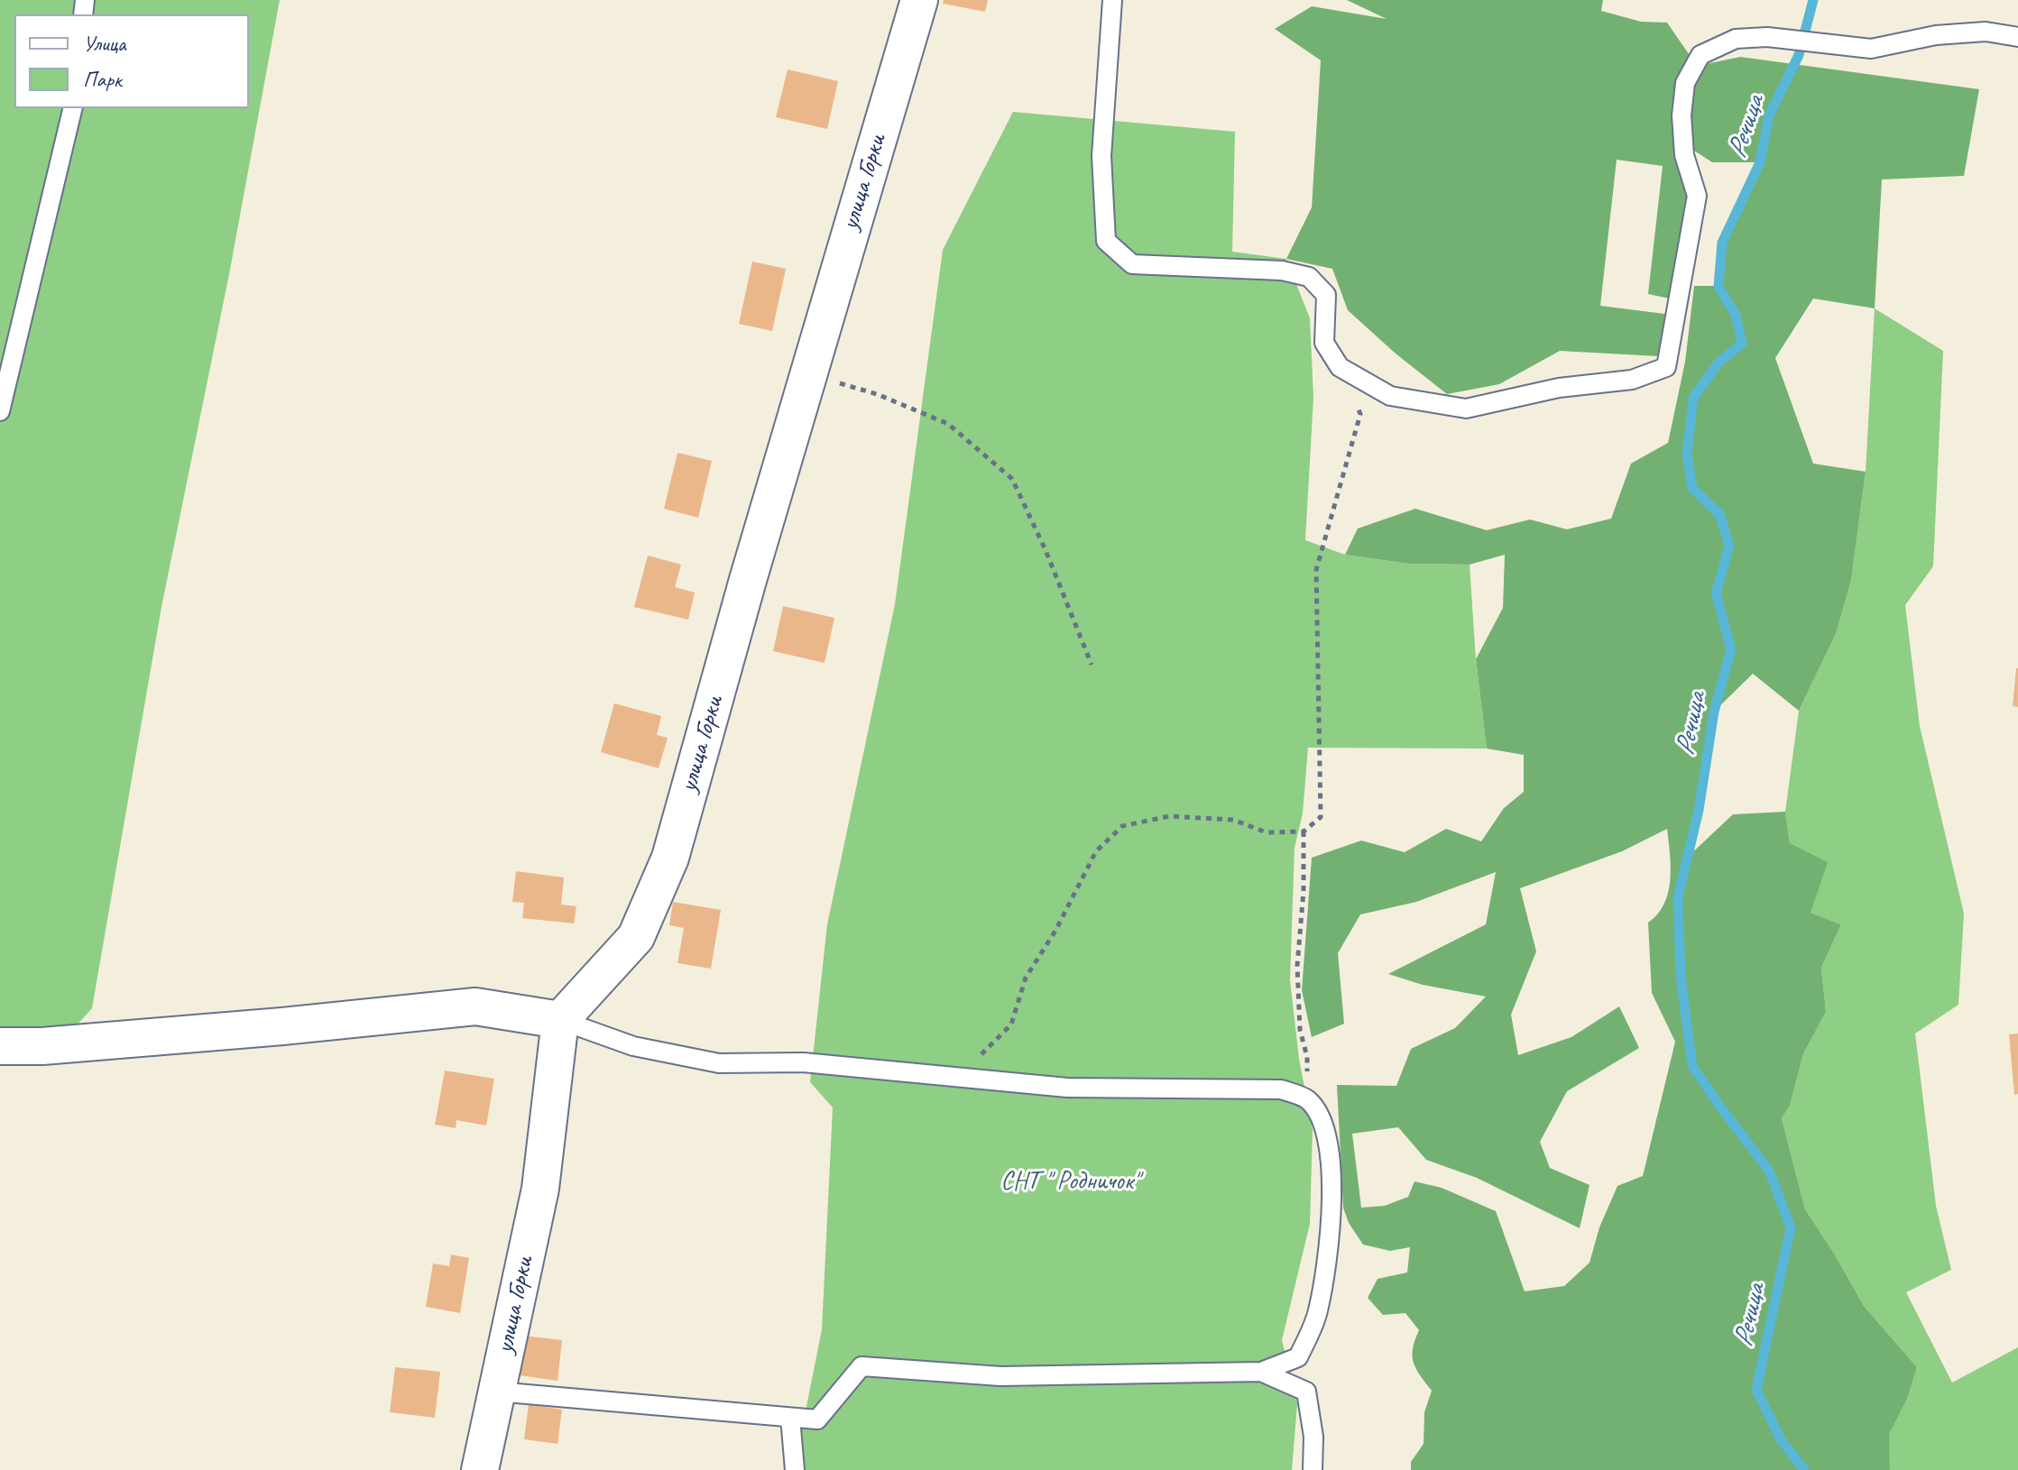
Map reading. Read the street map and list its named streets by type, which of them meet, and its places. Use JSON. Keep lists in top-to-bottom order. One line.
{"streets":{"street":["улица Горки"]},"water":["Речица"],"parks":["СНТ \" Родничок\""],"legend":["Улица","Парк"]}
